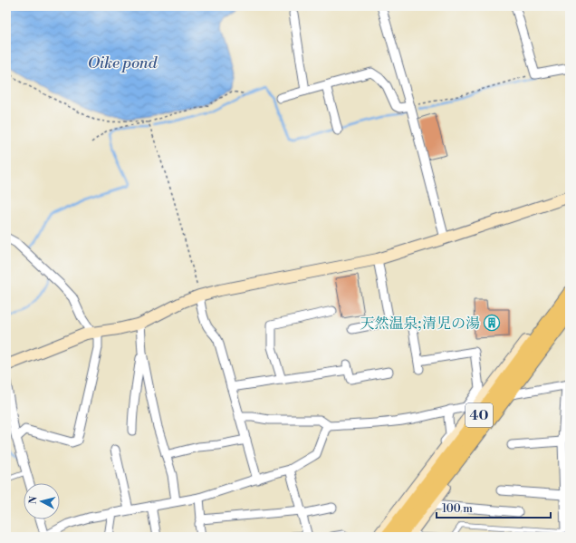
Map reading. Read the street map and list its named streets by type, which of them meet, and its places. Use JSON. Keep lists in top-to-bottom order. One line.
{"streets":{"main road":["40"]},"water":["Oike pond"],"places":{"building":["天然温泉;清児の湯"]},"scale_bar":"100 m","north":"left"}
